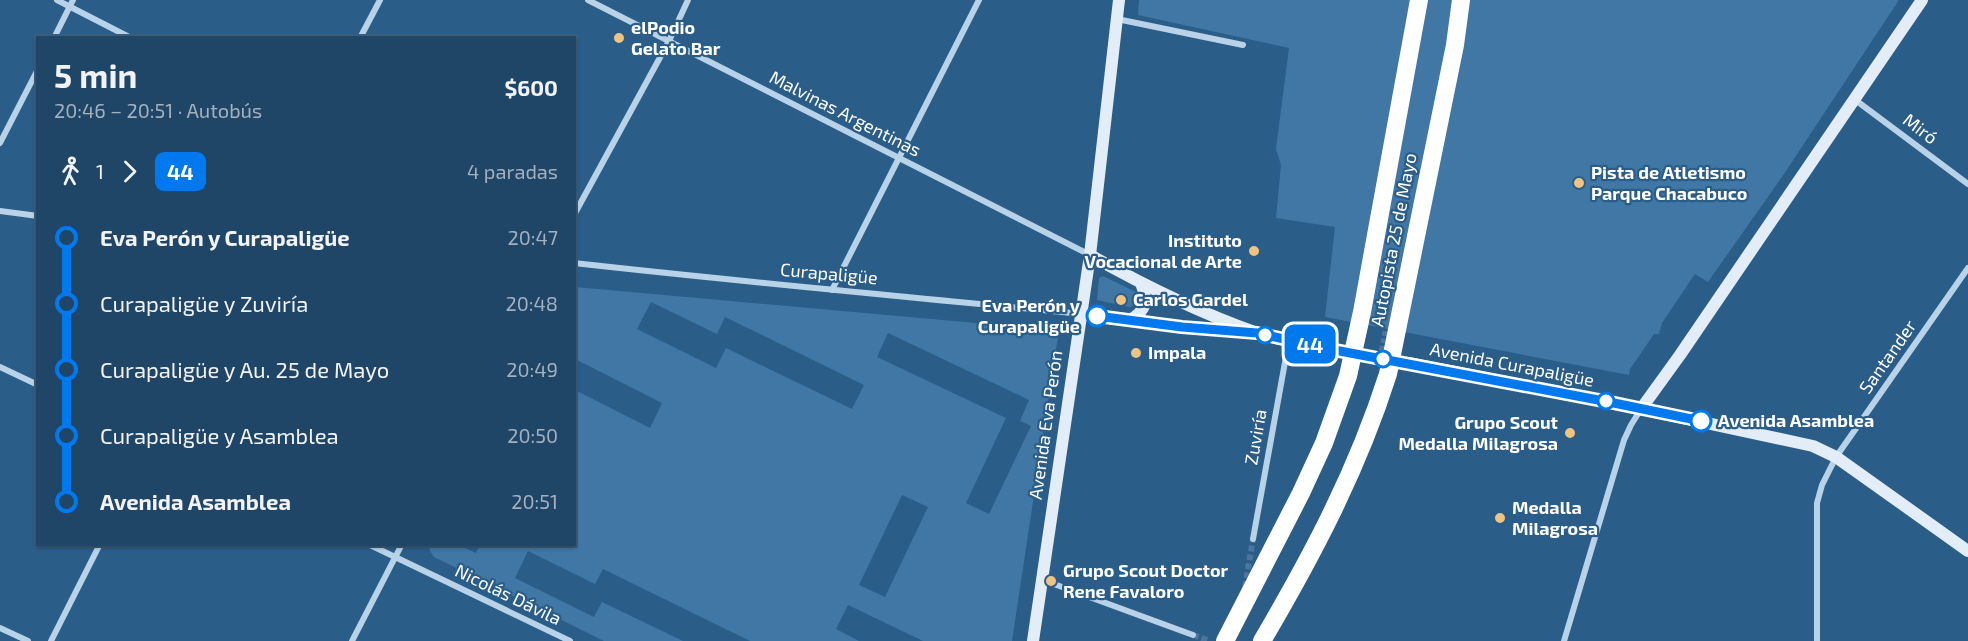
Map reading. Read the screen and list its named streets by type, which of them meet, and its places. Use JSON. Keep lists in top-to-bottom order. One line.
{"streets":{"highway":["Autopista 25 de Mayo"],"main road":["Avenida Curapaligüe","Avenida Eva Perón"],"street":["Malvinas Argentinas","Miró","Curapaligüe","Santander","Zuviría","Nicolás Dávila"]},"crossings":[["Malvinas Argentinas","Avenida Eva Perón"],["Curapaligüe","Avenida Eva Perón"],["Santander","Avenida Curapaligüe"]],"places":["elPodio Gelato Bar","Pista de Atletismo Parque Chacabuco","Instituto Vocacional de Arte","Carlos Gardel","Eva Perón y Curapaligüe","Impala","Avenida Asamblea","Grupo Scout Medalla Milagrosa","Medalla Milagrosa","Grupo Scout Doctor Rene Favaloro"],"lines":["bus line 44"],"page":{"on_map":"44","heading":["5 min","20:46 – 20:51 · Autobús","$600"],"legs":["1","44","4 paradas"],"list":[{"name":"Eva Perón y Curapaligüe","value":"20:47"},{"name":"Curapaligüe y Zuviría","value":"20:48"},{"name":"Curapaligüe y Au. 25 de Mayo","value":"20:49"},{"name":"Curapaligüe y Asamblea","value":"20:50"},{"name":"Avenida Asamblea","value":"20:51"}]}}
